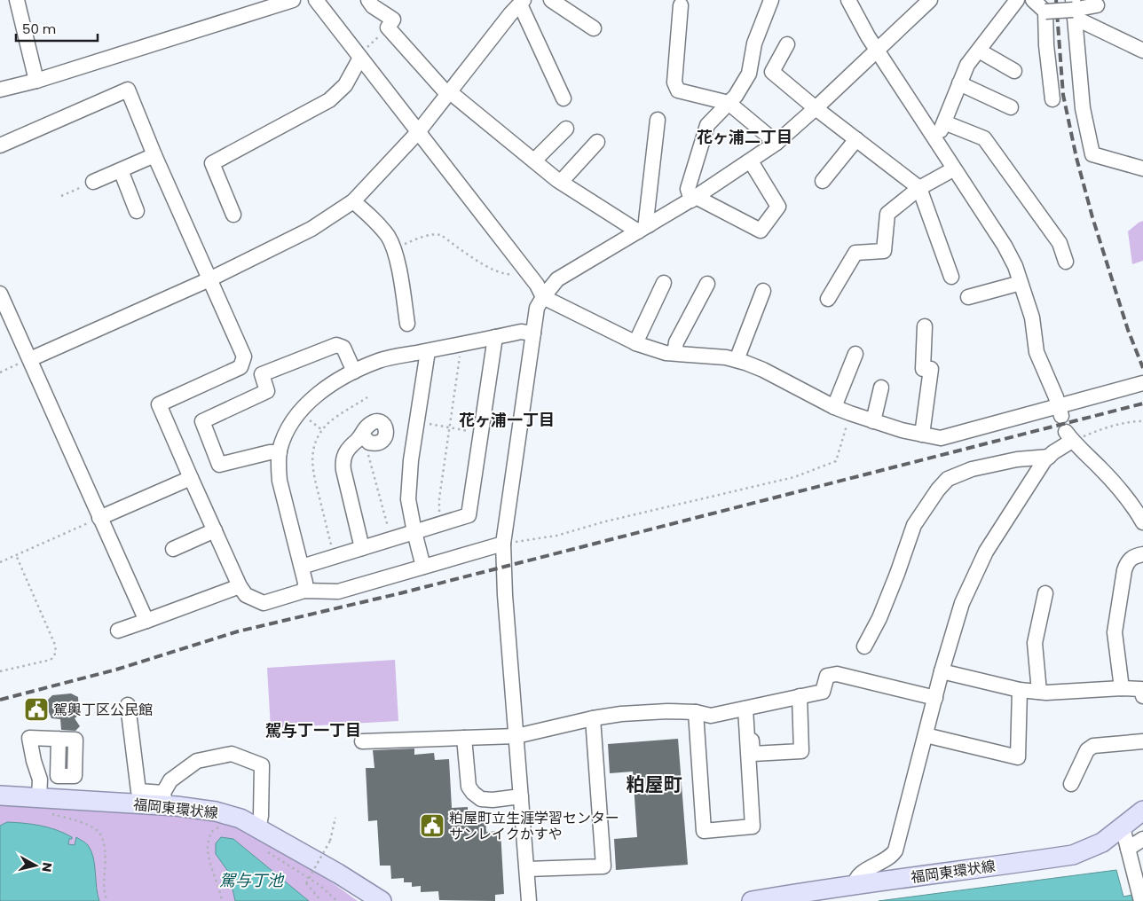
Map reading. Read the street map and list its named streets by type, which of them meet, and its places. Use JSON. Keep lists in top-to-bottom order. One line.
{"streets":{"main road":["福岡東環状線"]},"districts":["花ヶ浦二丁目","花ヶ浦一丁目","駕与丁一丁目","粕屋町"],"water":["駕与丁池"],"places":{"public building":["駕輿丁区公民館","粕屋町立生涯学習センター サンレイクかすや"]},"scale_bar":"50 m","north":"right"}
